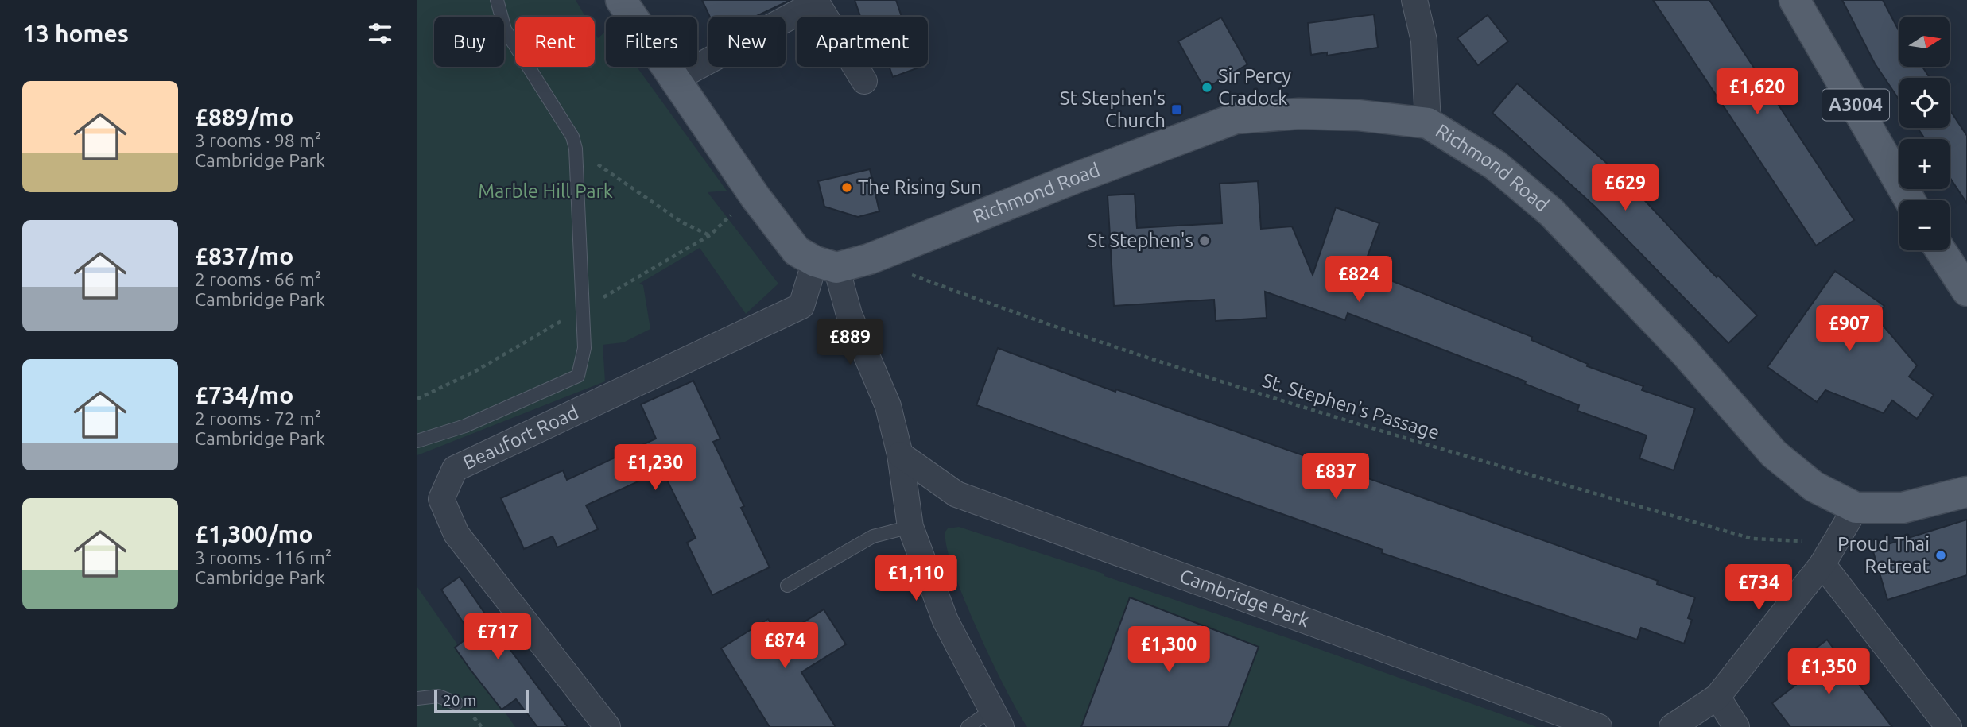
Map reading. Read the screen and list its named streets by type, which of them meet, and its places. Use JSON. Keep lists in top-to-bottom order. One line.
{"streets":{"main road":["A3004","Richmond Road"],"street":["Beaufort Road","Cambridge Park"],"path":["St. Stephen's Passage"]},"crossings":[["Richmond Road","St. Stephen's Passage"],["Richmond Road","Beaufort Road"]],"parks":["Marble Hill Park"],"places":{"other":["Sir Percy Cradock","The Rising Sun","St Stephen's","Proud Thai Retreat"],"transit":["St Stephen's Church"]},"scale_bar":"20 m","north":"right","page":{"heading":"13 homes","map_buttons":["+","−"],"chip":["Buy","Rent","Filters","New","Apartment"],"list":[{"name":"£889/mo","note":"3 rooms · 98 m² · Cambridge Park"},{"name":"£837/mo","note":"2 rooms · 66 m² · Cambridge Park"},{"name":"£734/mo","note":"2 rooms · 72 m² · Cambridge Park"},{"name":"£1,300/mo","note":"3 rooms · 116 m² · Cambridge Park"}],"price":["£1,620","£629","£824","£907","£889","£1,230","£837","£1,110","£734","£717","£874","£1,300","£1,350"],"scale":"20 m"}}
